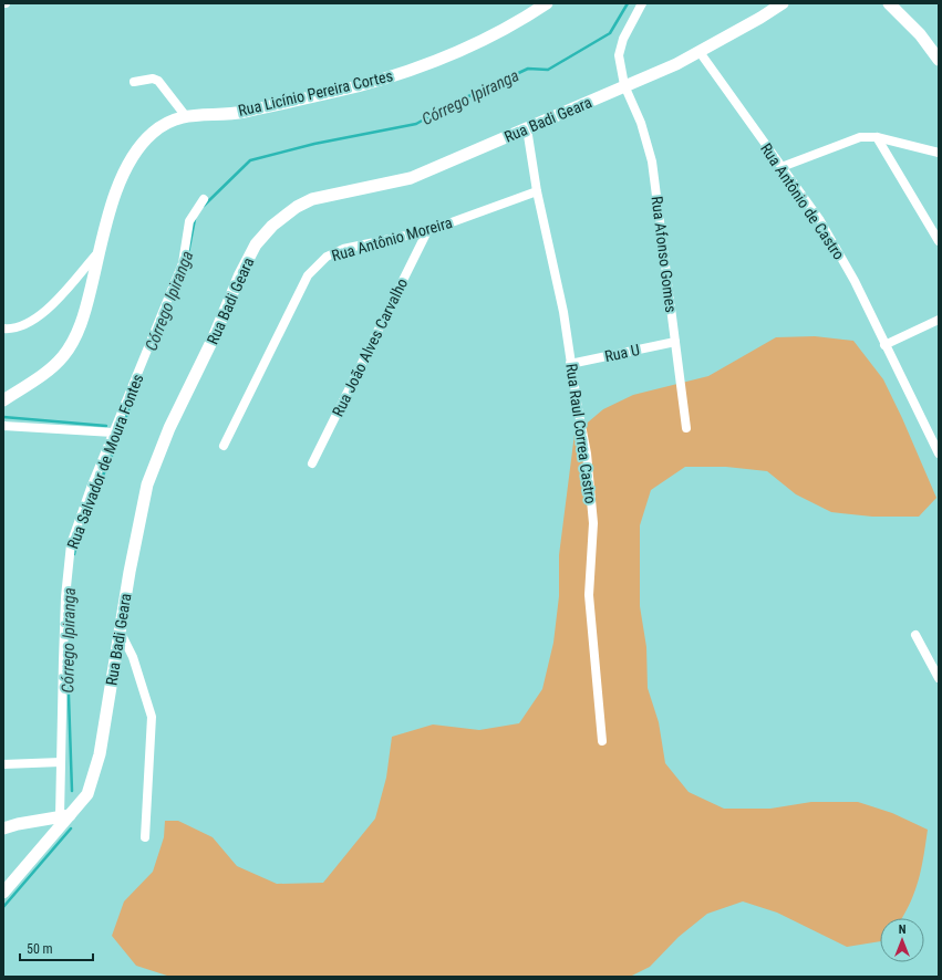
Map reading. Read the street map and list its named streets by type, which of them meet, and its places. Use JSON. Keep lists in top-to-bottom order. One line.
{"streets":{"street":["Rua Licínio Pereira Cortes","Rua Badi Geara","Rua Antônio de Castro","Rua Antônio Moreira","Rua Afonso Gomes","Rua João Alves Carvalho","Rua U","Rua Raul Correa Castro","Rua Salvador de Moura Fontes"]},"crossings":[["Rua Badi Geara","Rua Antônio de Castro"],["Rua Badi Geara","Rua Afonso Gomes"],["Rua Badi Geara","Rua Raul Correa Castro"],["Rua Badi Geara","Rua Salvador de Moura Fontes"],["Rua Antônio Moreira","Rua João Alves Carvalho"],["Rua Antônio Moreira","Rua Raul Correa Castro"],["Rua Afonso Gomes","Rua U"],["Rua U","Rua Raul Correa Castro"]],"water":["Córrego Ipiranga"],"scale_bar":"50 m","north":"top"}
